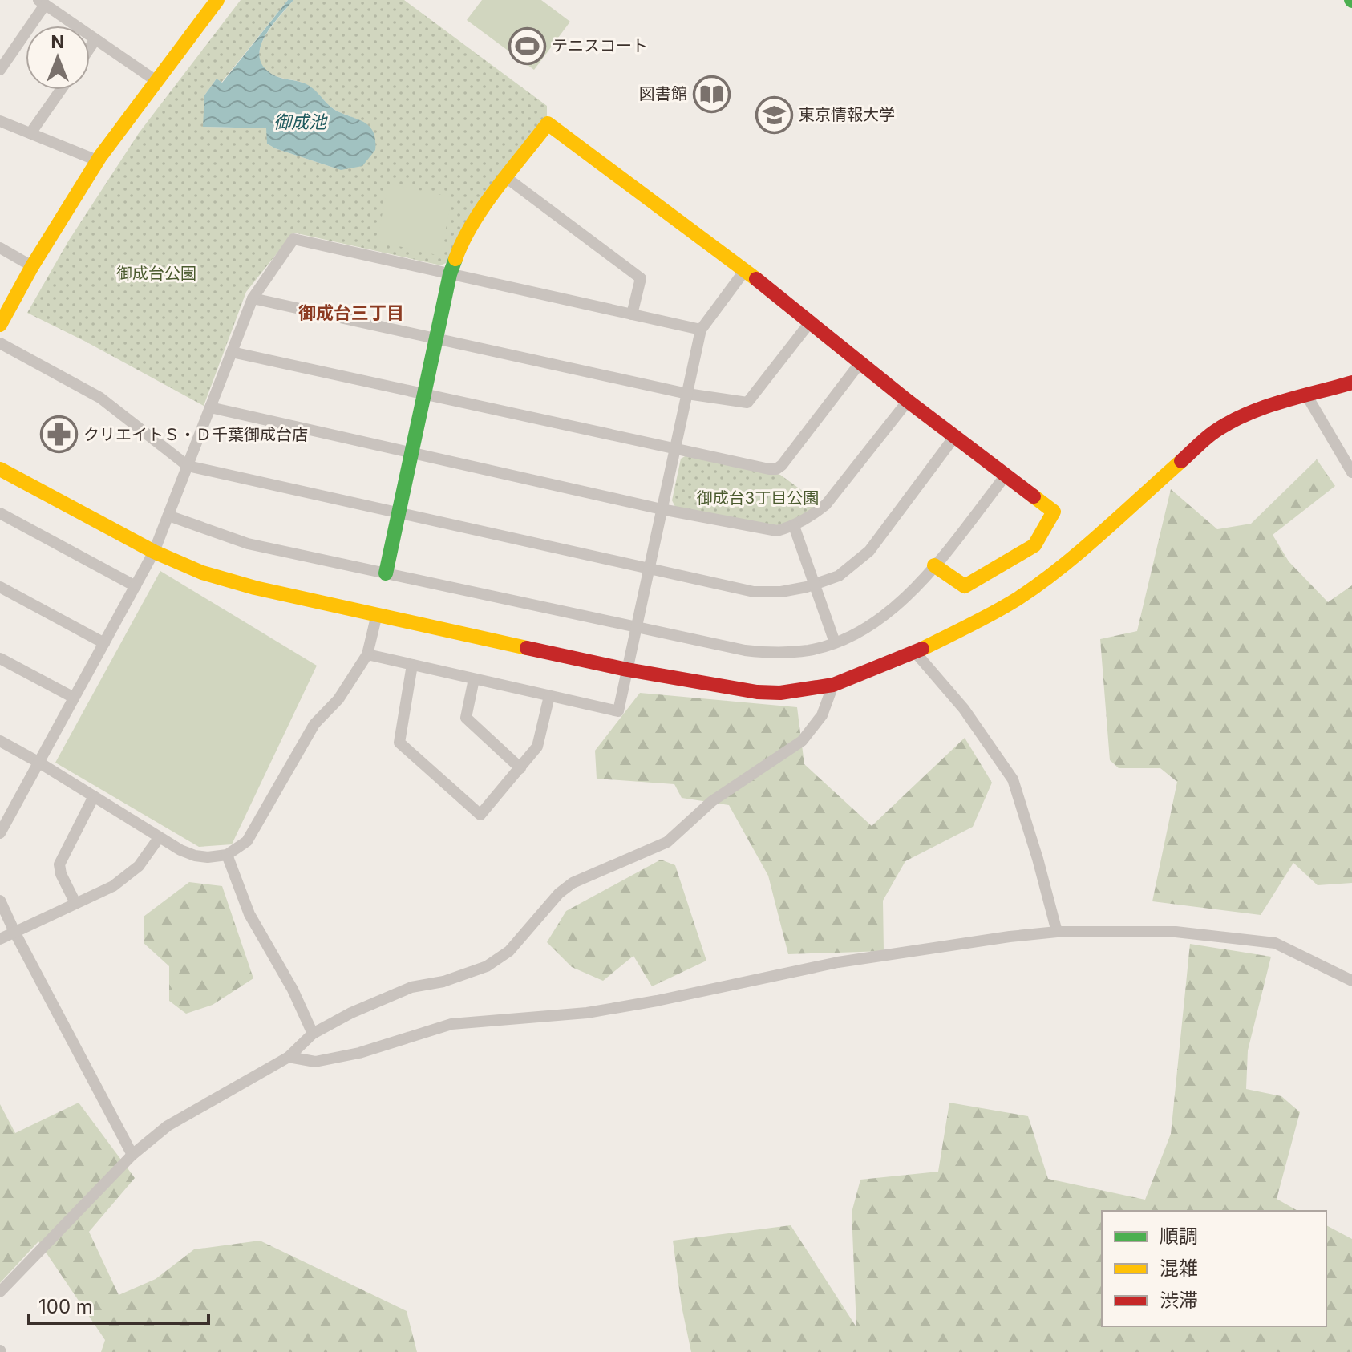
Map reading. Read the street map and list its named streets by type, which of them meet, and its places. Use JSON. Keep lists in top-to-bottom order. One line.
{"districts":["御成台三丁目"],"water":["御成池"],"parks":["御成台公園","御成台3丁目公園"],"places":{"sports":["テニスコート"],"library":["図書館"],"school or university":["東京情報大学"],"pharmacy":["クリエイトＳ・Ｄ千葉御成台店"]},"legend":["順調","混雑","渋滞"],"scale_bar":"100 m","north":"top"}
